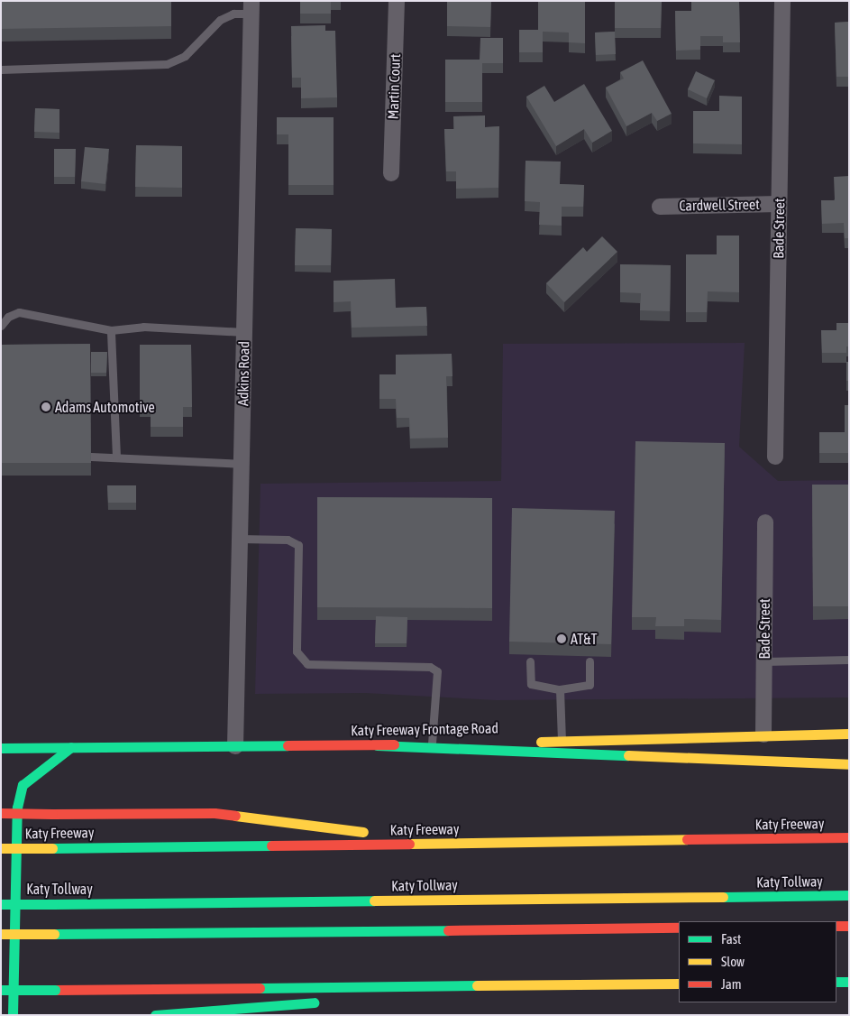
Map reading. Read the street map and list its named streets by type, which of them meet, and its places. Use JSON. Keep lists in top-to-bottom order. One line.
{"streets":{"main road":["Katy Freeway Frontage Road","Katy Freeway","Katy Tollway"],"street":["Martin Court","Cardwell Street","Bade Street","Adkins Road"]},"crossings":[["Cardwell Street","Bade Street"],["Bade Street","Katy Freeway Frontage Road"],["Adkins Road","Katy Freeway Frontage Road"]],"places":["Adams Automotive","AT&T"],"legend":["Fast","Slow","Jam"]}
